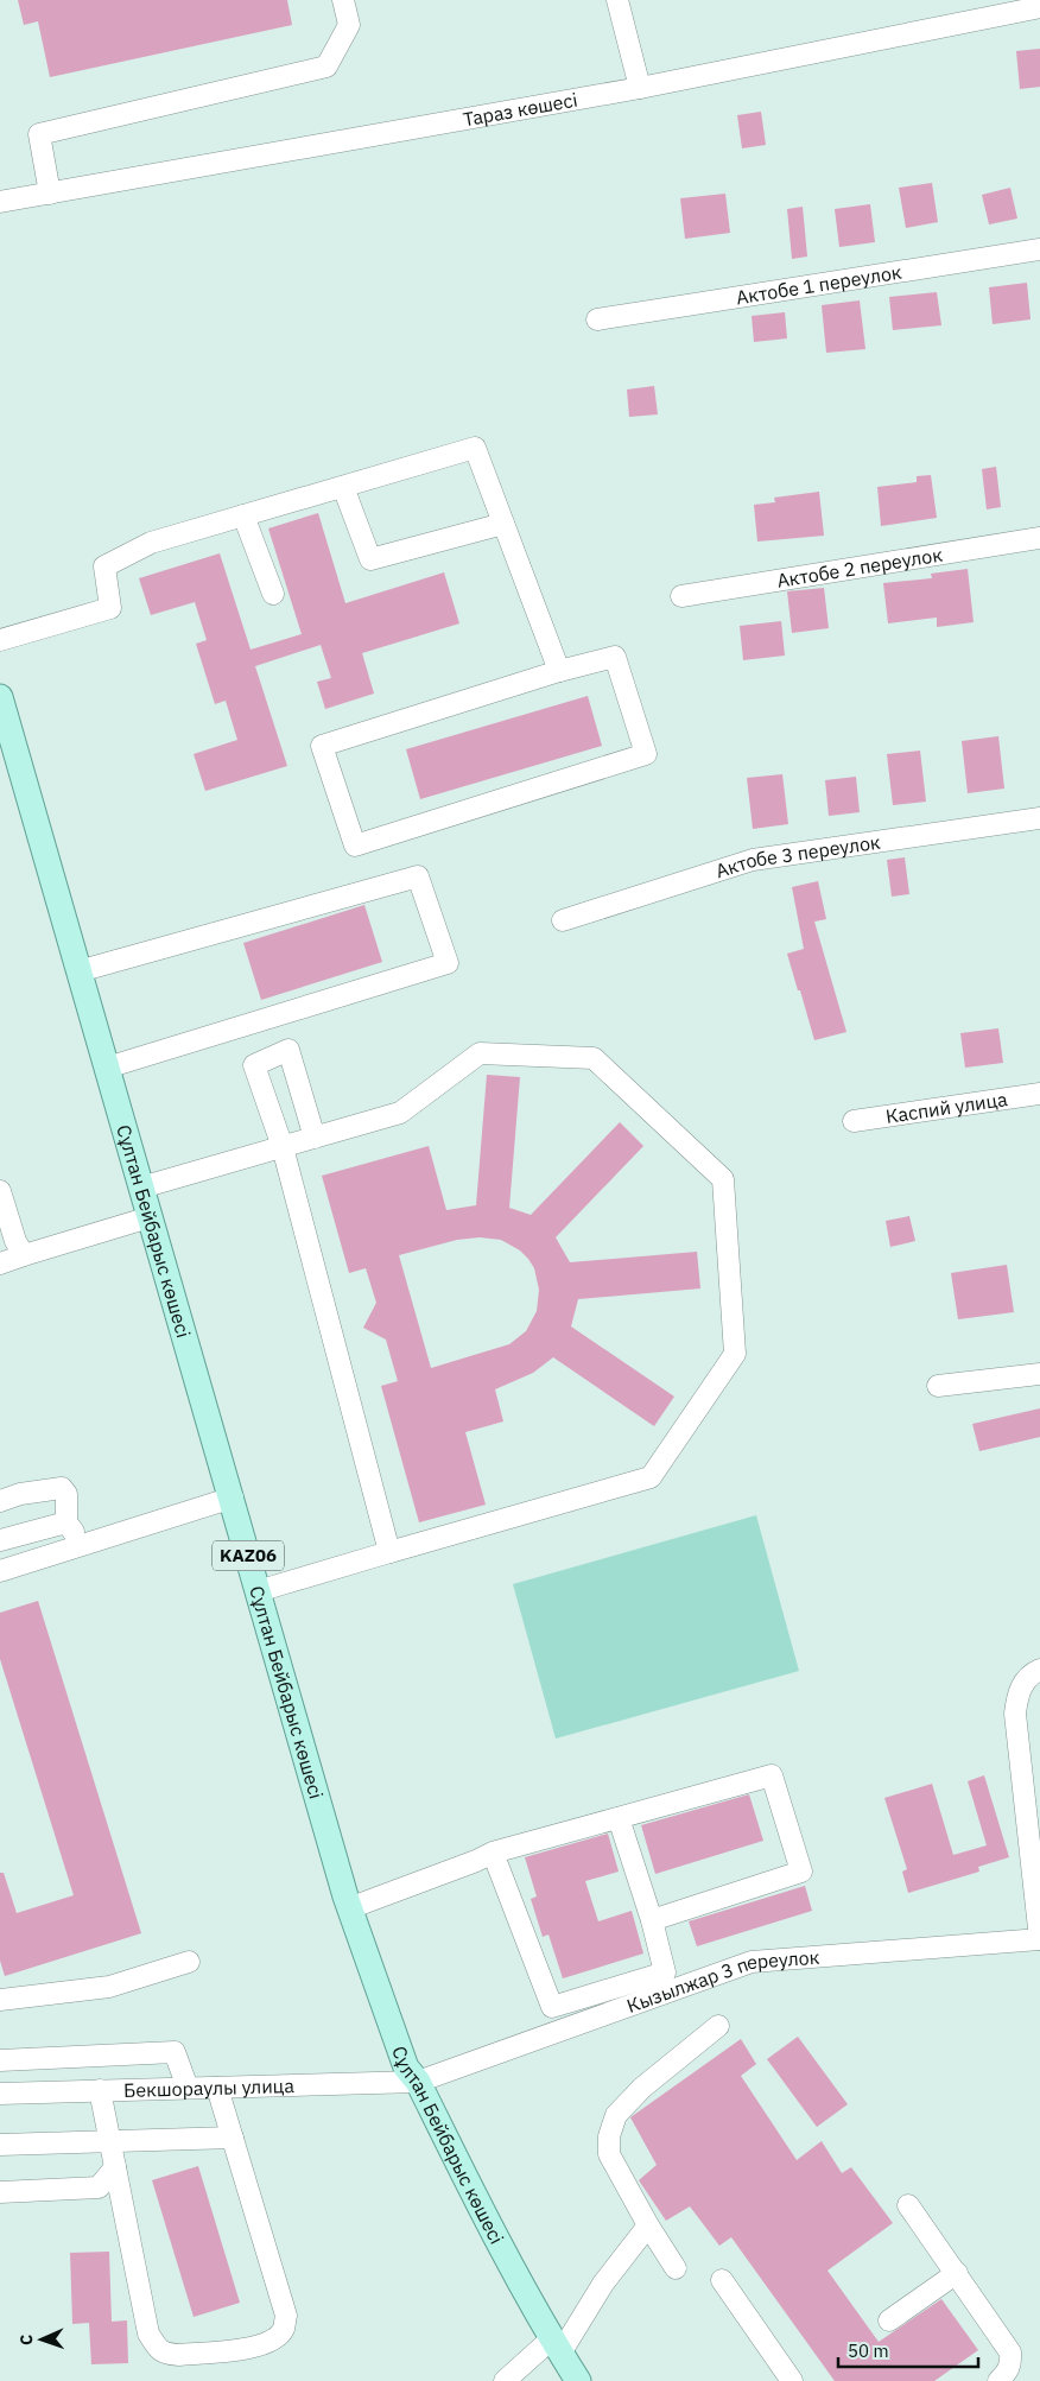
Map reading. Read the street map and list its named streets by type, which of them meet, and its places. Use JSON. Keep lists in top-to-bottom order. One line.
{"streets":{"main road":["Сұлтан Бейбарыс көшесі","KAZ06"],"street":["Тараз көшесі","Актобе 1 переулок","Актобе 2 переулок","Актобе 3 переулок","Каспий улица","Кызылжар 3 переулок","Бекшораулы улица"]},"crossings":[["Сұлтан Бейбарыс көшесі","Кызылжар 3 переулок"],["Сұлтан Бейбарыс көшесі","Бекшораулы улица"],["Кызылжар 3 переулок","Бекшораулы улица"]],"scale_bar":"50 m","north":"left"}
